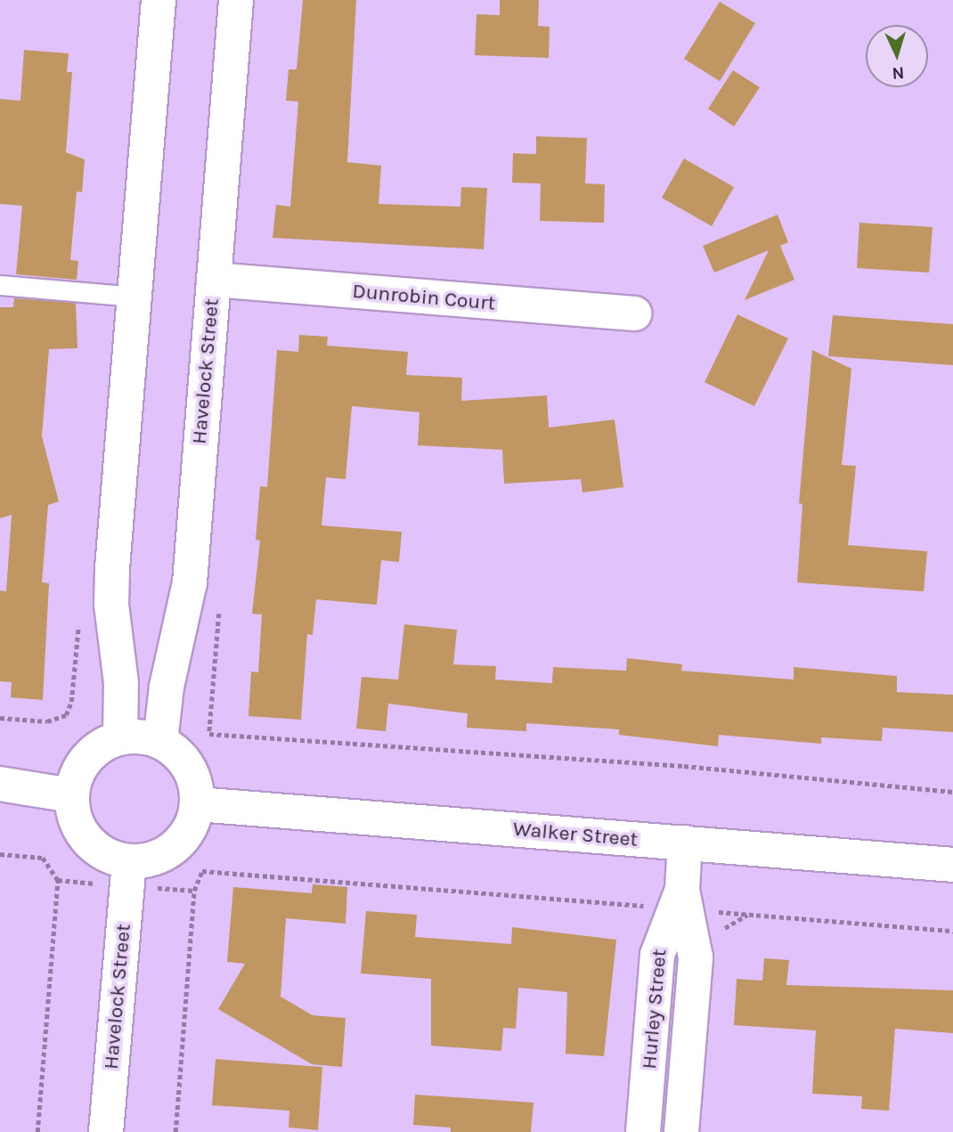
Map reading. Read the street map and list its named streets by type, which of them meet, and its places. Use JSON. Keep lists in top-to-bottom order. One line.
{"streets":{"street":["Dunrobin Court","Havelock Street","Walker Street","Hurley Street"]},"crossings":[["Dunrobin Court","Havelock Street"],["Havelock Street","Walker Street"],["Walker Street","Hurley Street"]],"north":"bottom"}
